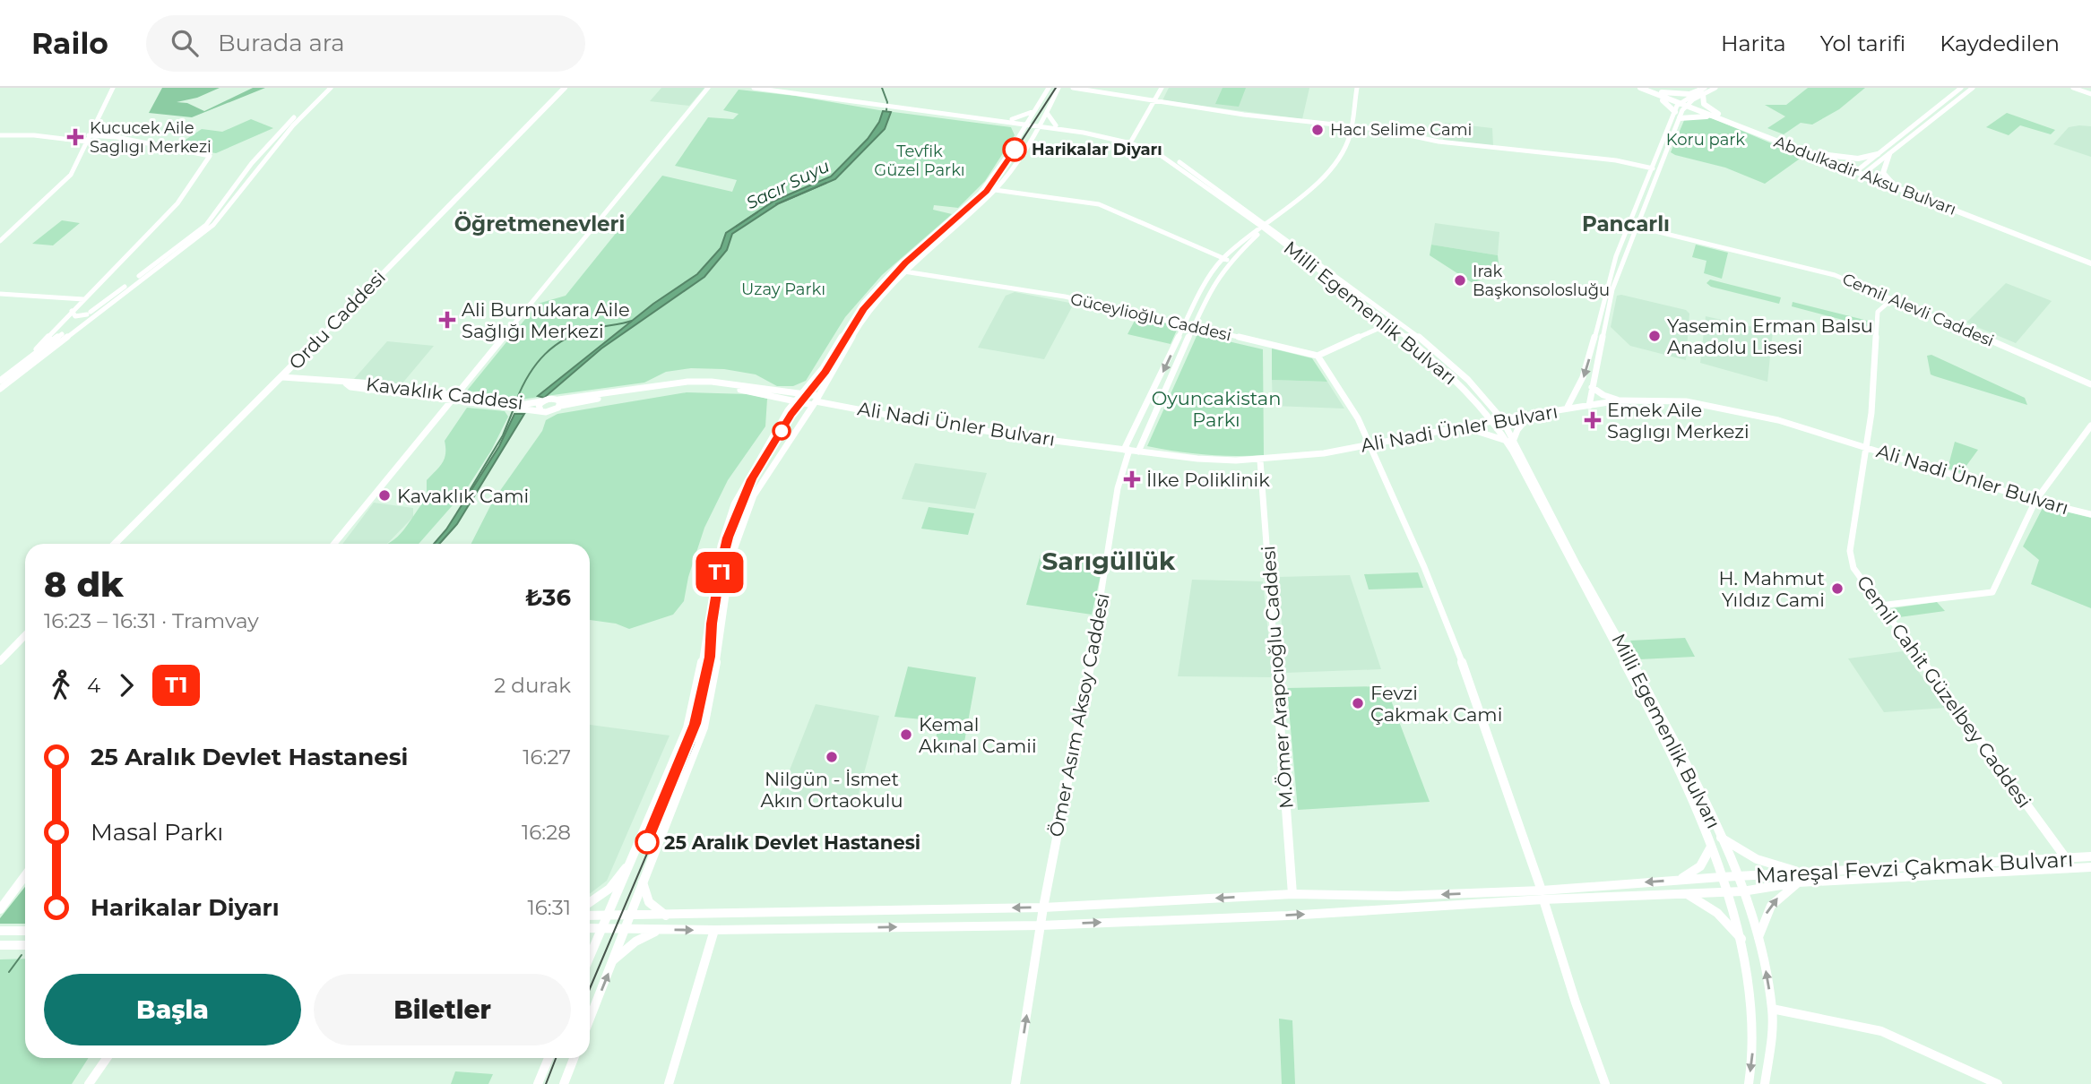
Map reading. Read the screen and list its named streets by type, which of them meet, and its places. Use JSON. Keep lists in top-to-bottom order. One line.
{"streets":{"main road":["Abdulkadir Aksu Bulvarı","Ordu Caddesi","Mareşal Fevzi Çakmak Bulvarı"],"street":["Cemil Alevli Caddesi","Milli Egemenlik Bulvarı","Güceylioğlu Caddesi","Kavaklık Caddesi","Ali Nadi Ünler Bulvarı","M.Ömer Arapcıoğlu Caddesi","Cemil Cahit Güzelbey Caddesi","Ömer Asım Aksoy Caddesi"]},"crossings":[["Cemil Alevli Caddesi","Cemil Cahit Güzelbey Caddesi"],["Milli Egemenlik Bulvarı","Ali Nadi Ünler Bulvarı"],["Milli Egemenlik Bulvarı","Ömer Asım Aksoy Caddesi"],["Milli Egemenlik Bulvarı","Mareşal Fevzi Çakmak Bulvarı"],["Güceylioğlu Caddesi","Ömer Asım Aksoy Caddesi"],["Ordu Caddesi","Kavaklık Caddesi"],["Ali Nadi Ünler Bulvarı","M.Ömer Arapcıoğlu Caddesi"],["Ali Nadi Ünler Bulvarı","Cemil Cahit Güzelbey Caddesi"],["Ali Nadi Ünler Bulvarı","Ömer Asım Aksoy Caddesi"],["Cemil Cahit Güzelbey Caddesi","Mareşal Fevzi Çakmak Bulvarı"]],"districts":["Öğretmenevleri","Pancarlı","Sarıgüllük"],"water":["Sacır Suyu"],"parks":["Koru park","Tevfik Güzel Parkı","Uzay Parkı","Oyuncakistan Parkı"],"places":{"other":["Hacı Selime Cami","Harikalar Diyarı","Irak Başkonsolosluğu","Yasemin Erman Balsu Anadolu Lisesi","Kavaklık Cami","H. Mahmut Yıldız Cami","Fevzi Çakmak Cami","Kemal Akınal Camii","Nilgün - İsmet Akın Ortaokulu","25 Aralık Devlet Hastanesi"],"health":["Kucucek Aile Saglıgı Merkezi","Ali Burnukara Aile Sağlığı Merkezi","Emek Aile Saglıgı Merkezi","İlke Poliklinik"]},"lines":["tram line T1"],"page":{"header":"Railo","search":"Burada ara","nav":["Harita","Yol tarifi","Kaydedilen"],"on_map":"T1","heading":["8 dk","16:23 – 16:31 · Tramvay","₺36"],"legs":["4","T1","2 durak"],"list":[{"name":"25 Aralık Devlet Hastanesi","value":"16:27"},{"name":"Masal Parkı","value":"16:28"},{"name":"Harikalar Diyarı","value":"16:31"}],"buttons":["Başla","Biletler"]}}
